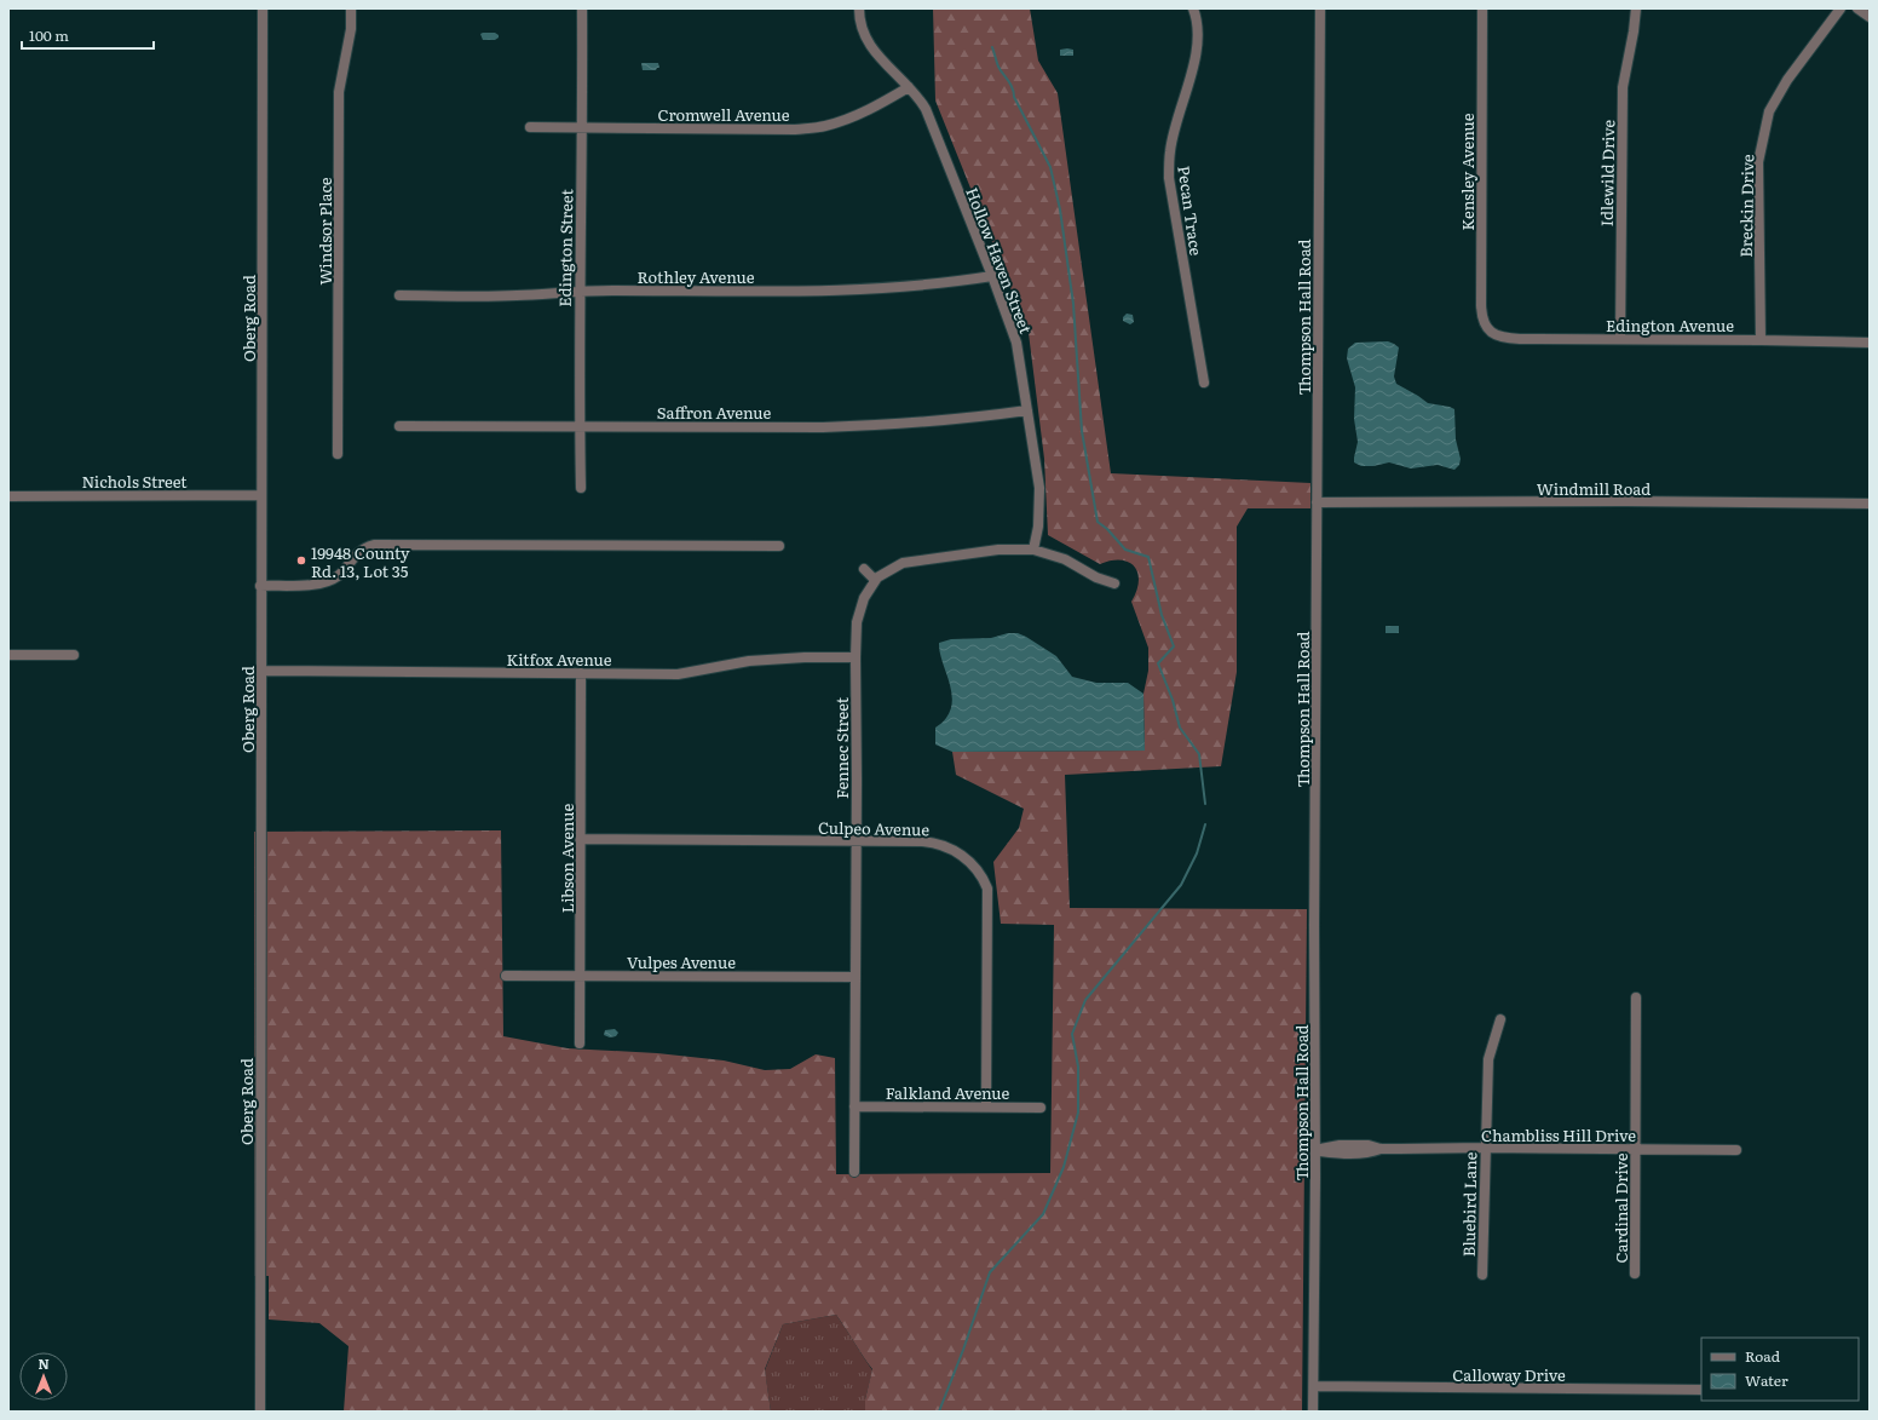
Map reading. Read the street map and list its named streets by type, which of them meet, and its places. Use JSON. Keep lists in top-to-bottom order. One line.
{"streets":{"street":["Cromwell Avenue","Kensley Avenue","Idlewild Drive","Breckin Drive","Pecan Trace","Windsor Place","Edington Street","Hollow Haven Street","Rothley Avenue","Thompson Hall Road","Oberg Road","Edington Avenue","Saffron Avenue","Nichols Street","Windmill Road","Kitfox Avenue","Fennec Street","Culpeo Avenue","Libson Avenue","Vulpes Avenue","Falkland Avenue","Chambliss Hill Drive","Bluebird Lane","Cardinal Drive","Calloway Drive"]},"crossings":[["Cromwell Avenue","Edington Street"],["Cromwell Avenue","Hollow Haven Street"],["Kensley Avenue","Edington Avenue"],["Idlewild Drive","Edington Avenue"],["Breckin Drive","Edington Avenue"],["Edington Street","Rothley Avenue"],["Edington Street","Saffron Avenue"],["Hollow Haven Street","Rothley Avenue"],["Hollow Haven Street","Saffron Avenue"],["Hollow Haven Street","Fennec Street"],["Thompson Hall Road","Windmill Road"],["Thompson Hall Road","Chambliss Hill Drive"],["Thompson Hall Road","Calloway Drive"],["Oberg Road","Nichols Street"],["Oberg Road","Kitfox Avenue"],["Kitfox Avenue","Fennec Street"],["Kitfox Avenue","Libson Avenue"],["Fennec Street","Culpeo Avenue"],["Fennec Street","Vulpes Avenue"],["Fennec Street","Falkland Avenue"],["Culpeo Avenue","Libson Avenue"],["Culpeo Avenue","Falkland Avenue"],["Libson Avenue","Vulpes Avenue"],["Chambliss Hill Drive","Bluebird Lane"],["Chambliss Hill Drive","Cardinal Drive"]],"places":["19948 County Rd. 13, Lot 35"],"legend":["Road","Water"],"scale_bar":"100 m","north":"top"}
